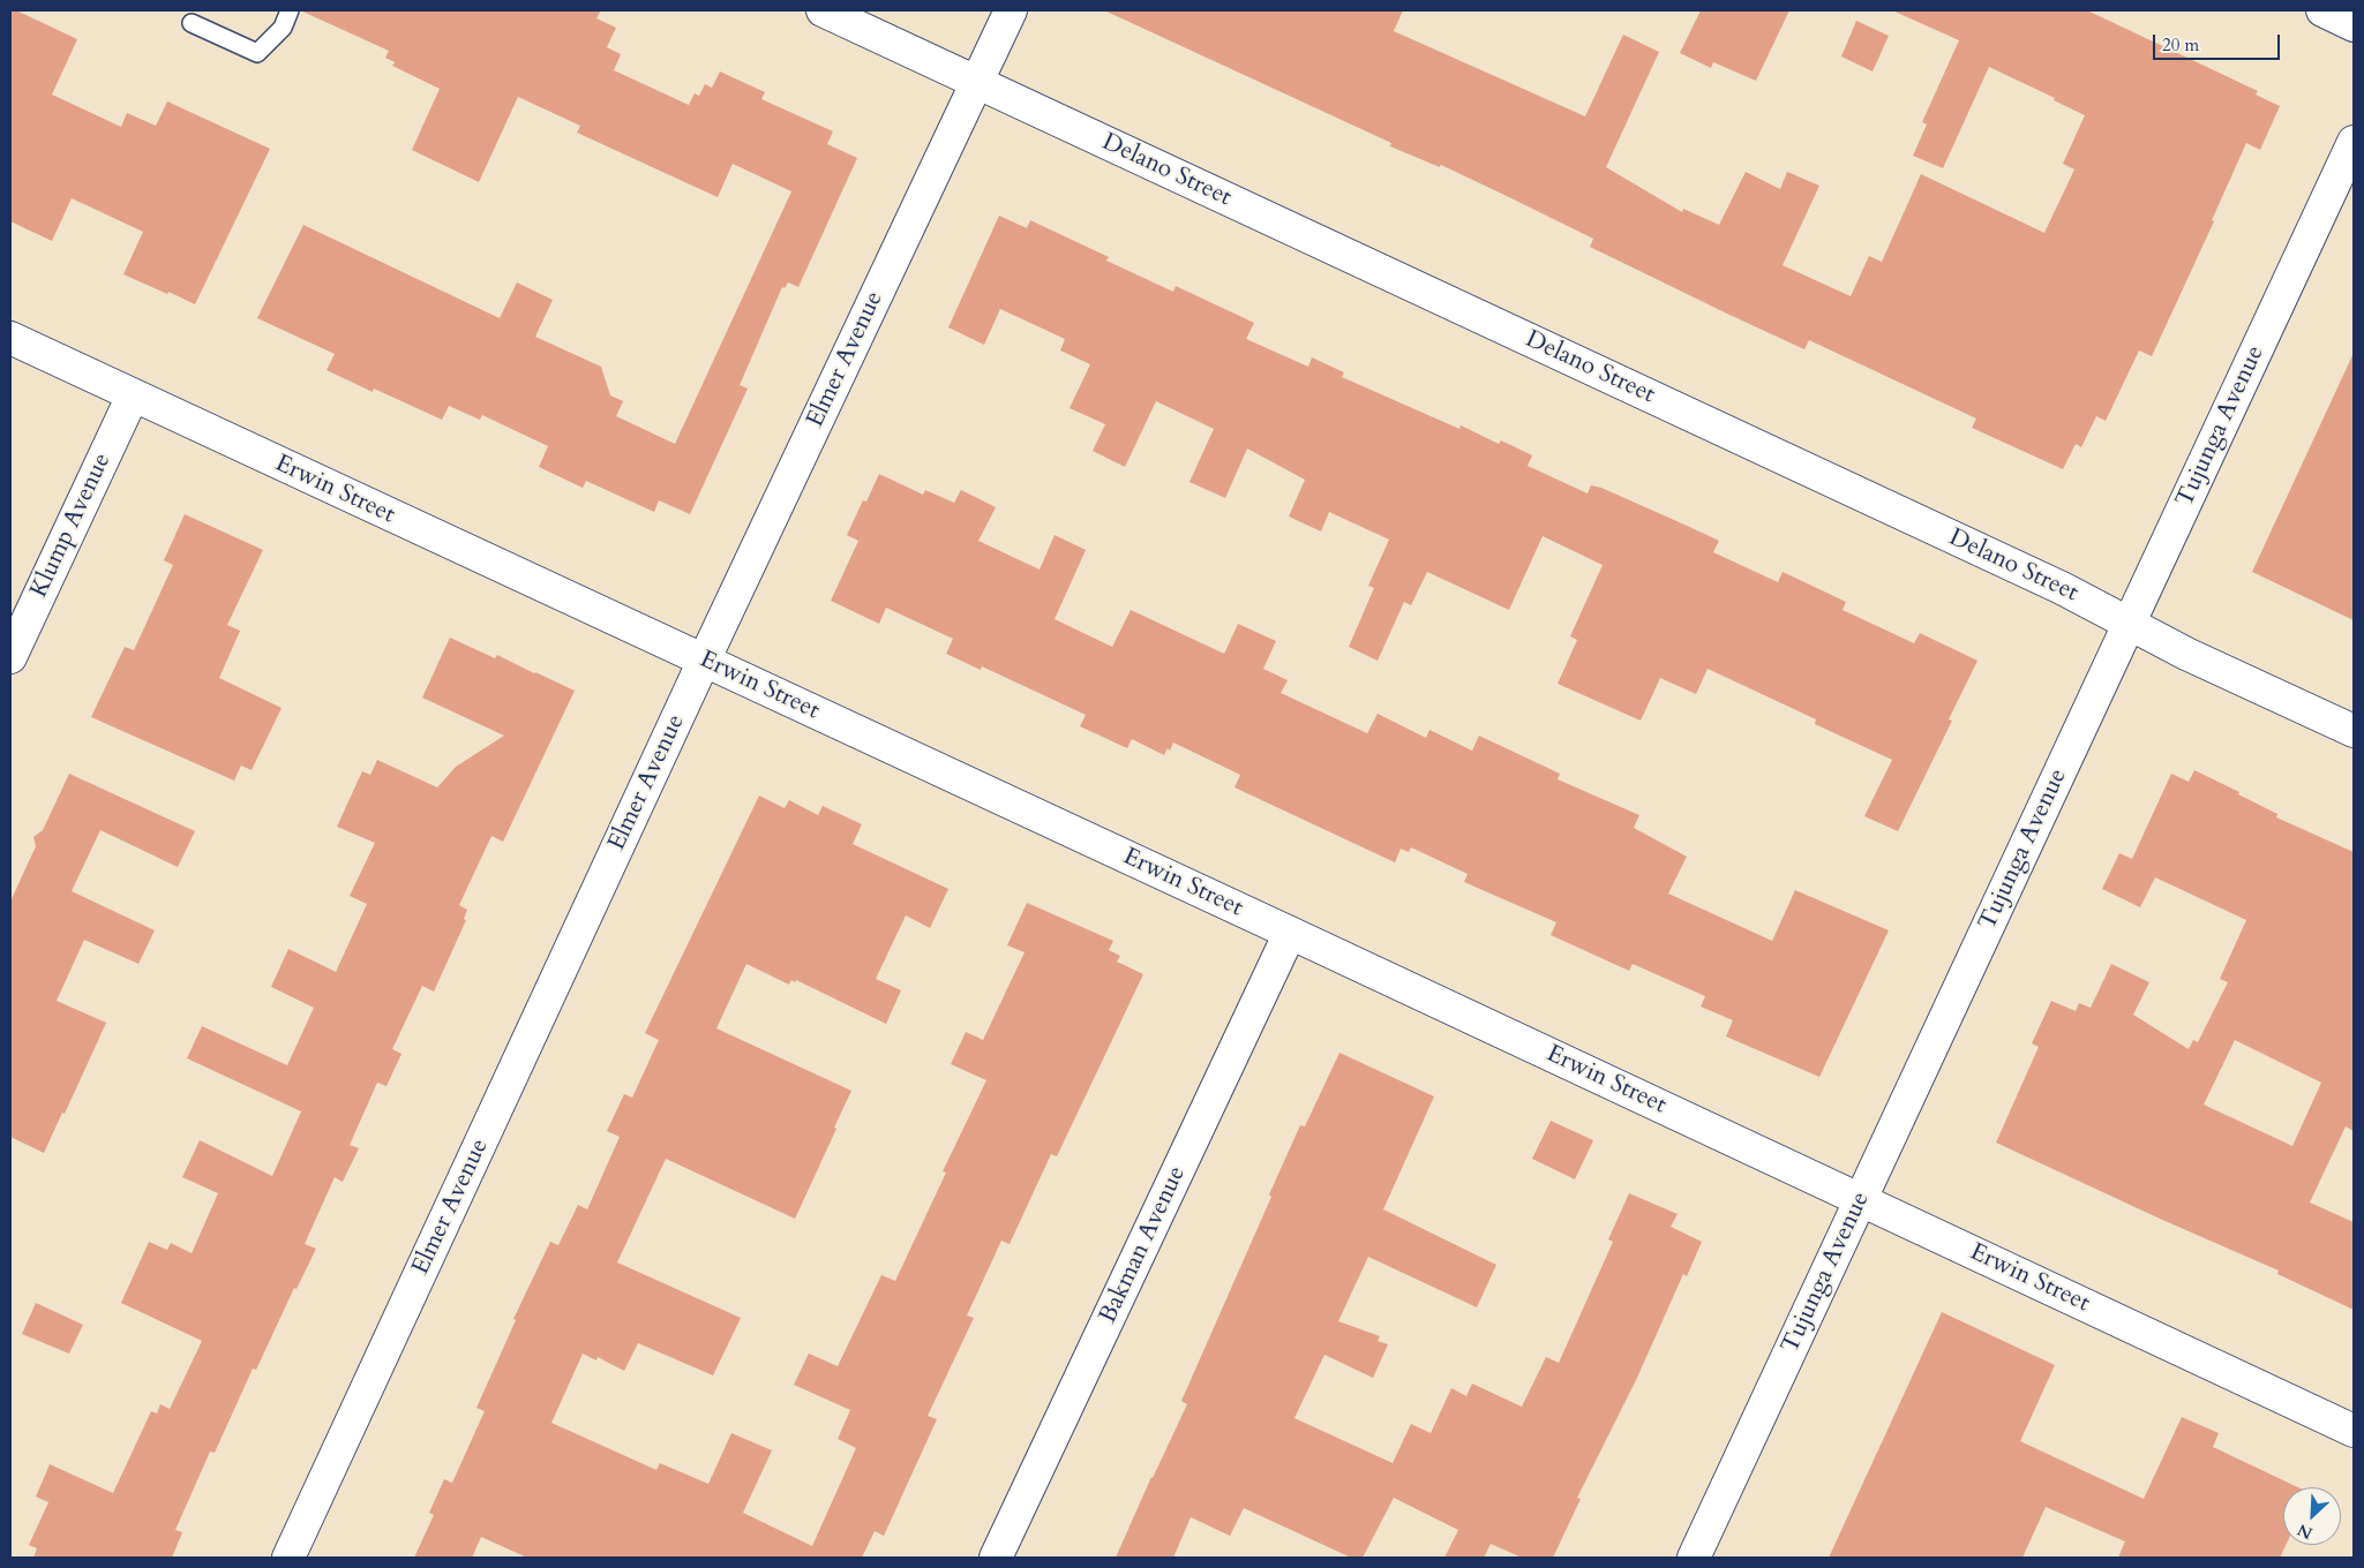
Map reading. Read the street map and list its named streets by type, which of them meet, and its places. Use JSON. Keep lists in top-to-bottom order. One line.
{"streets":{"street":["Delano Street","Elmer Avenue","Tujunga Avenue","Erwin Street","Klump Avenue","Bakman Avenue"]},"crossings":[["Delano Street","Elmer Avenue"],["Delano Street","Tujunga Avenue"],["Elmer Avenue","Erwin Street"],["Tujunga Avenue","Erwin Street"],["Erwin Street","Klump Avenue"],["Erwin Street","Bakman Avenue"]],"scale_bar":"20 m","north":"bottom left"}
